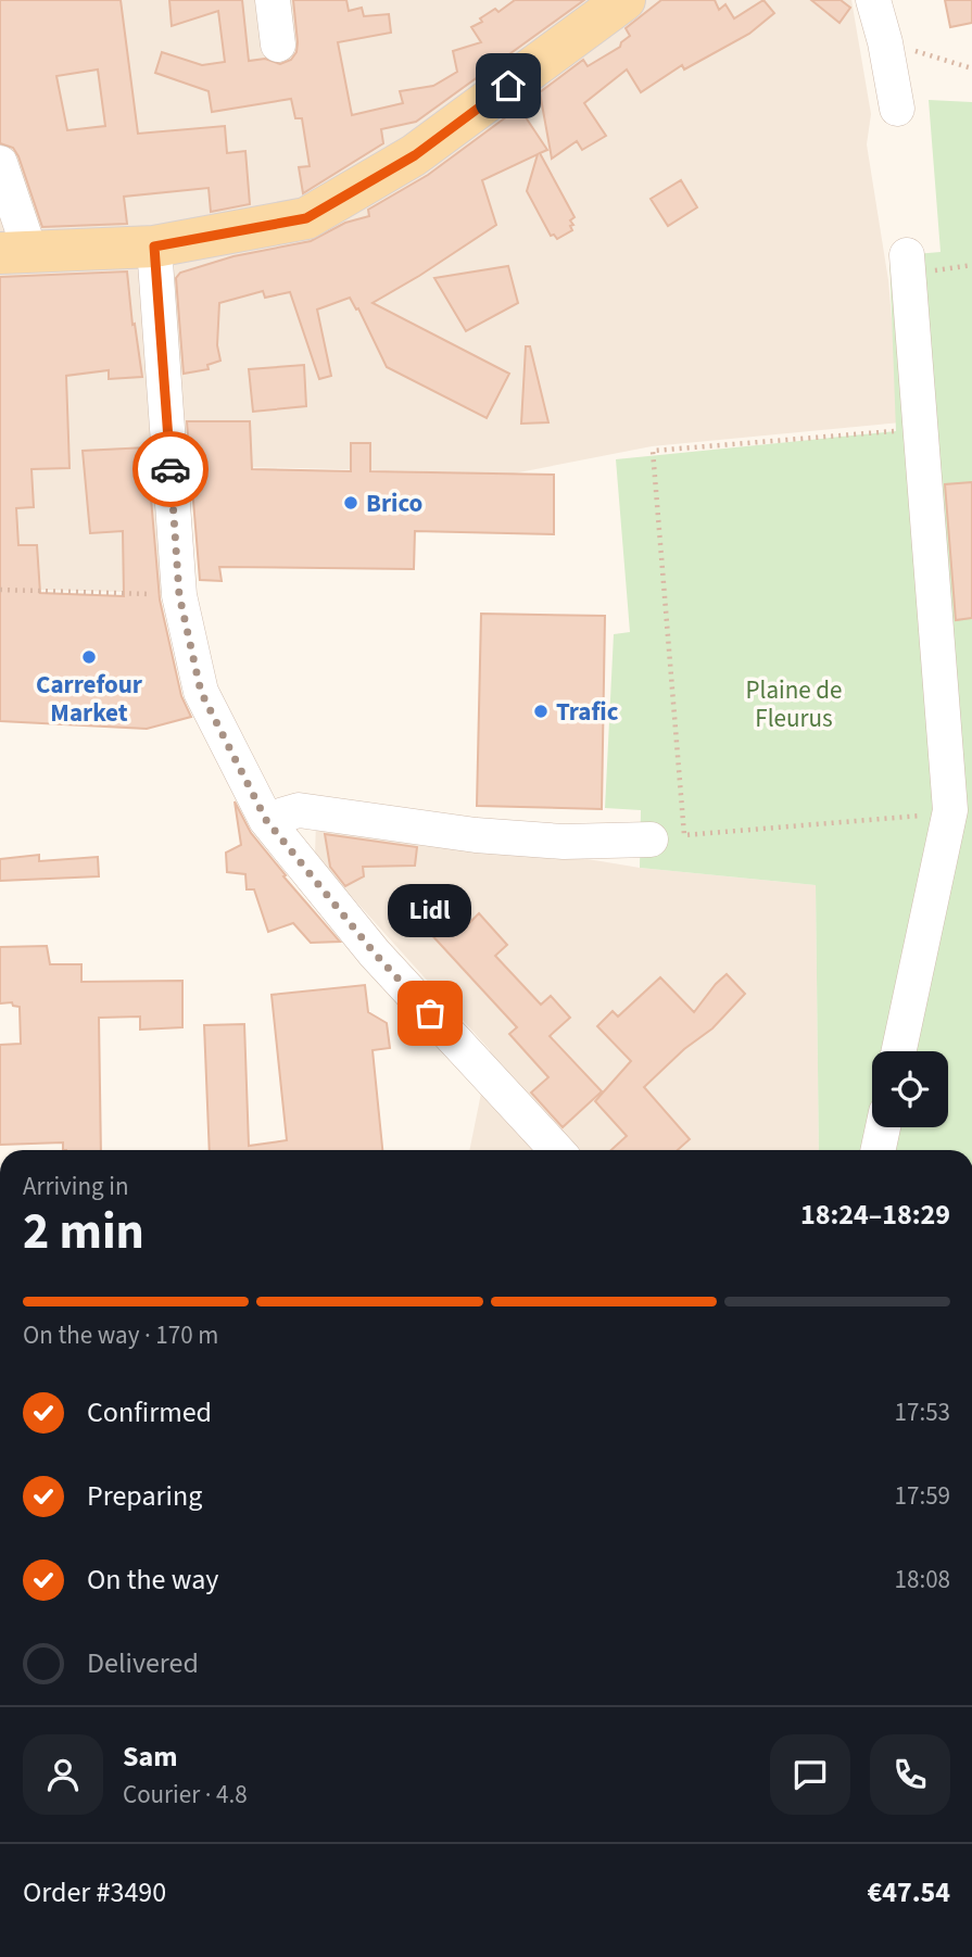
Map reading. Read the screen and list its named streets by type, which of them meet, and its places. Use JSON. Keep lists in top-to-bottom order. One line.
{"parks":["Plaine de Fleurus"],"places":["Brico","Carrefour Market","Trafic","Lidl"],"page":{"bubble":"Lidl","heading":["2 min","Arriving in","18:24–18:29"],"panel":["Sam","Courier · 4.8","Order #3490","€47.54"],"bar":"On the way · 170 m","list":[["Confirmed","17:53"],["Preparing","17:59"],["On the way","18:08"],"Delivered"]}}
